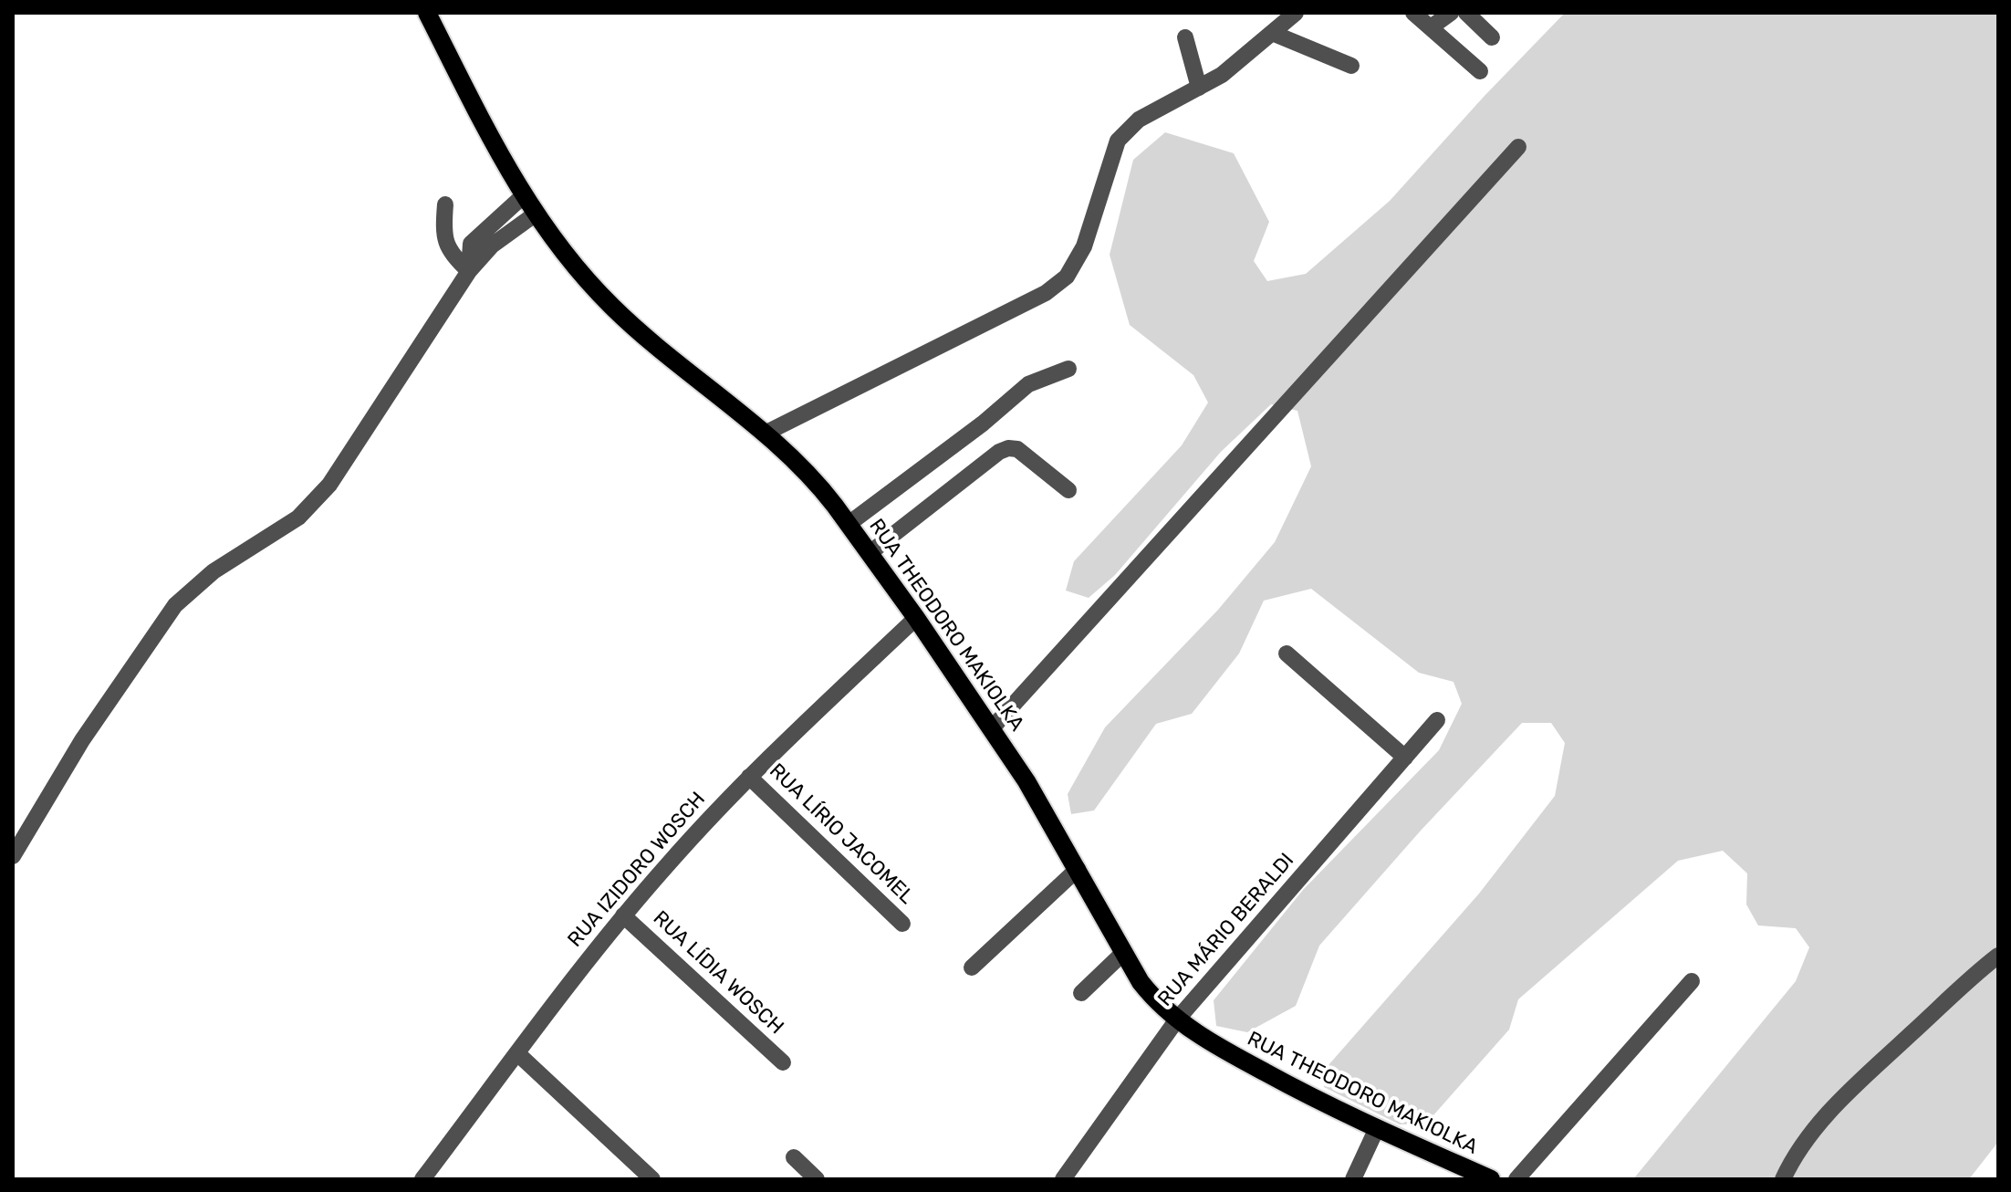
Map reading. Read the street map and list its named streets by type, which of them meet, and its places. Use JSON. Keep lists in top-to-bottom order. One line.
{"streets":{"main road":["RUA THEODORO MAKIOLKA"],"street":["RUA LÍRIO JACOMEL","RUA IZIDORO WOSCH","RUA MÁRIO BERALDI","RUA LÍDIA WOSCH"]},"crossings":[["RUA THEODORO MAKIOLKA","RUA IZIDORO WOSCH"],["RUA THEODORO MAKIOLKA","RUA MÁRIO BERALDI"],["RUA LÍRIO JACOMEL","RUA IZIDORO WOSCH"],["RUA IZIDORO WOSCH","RUA LÍDIA WOSCH"]]}
